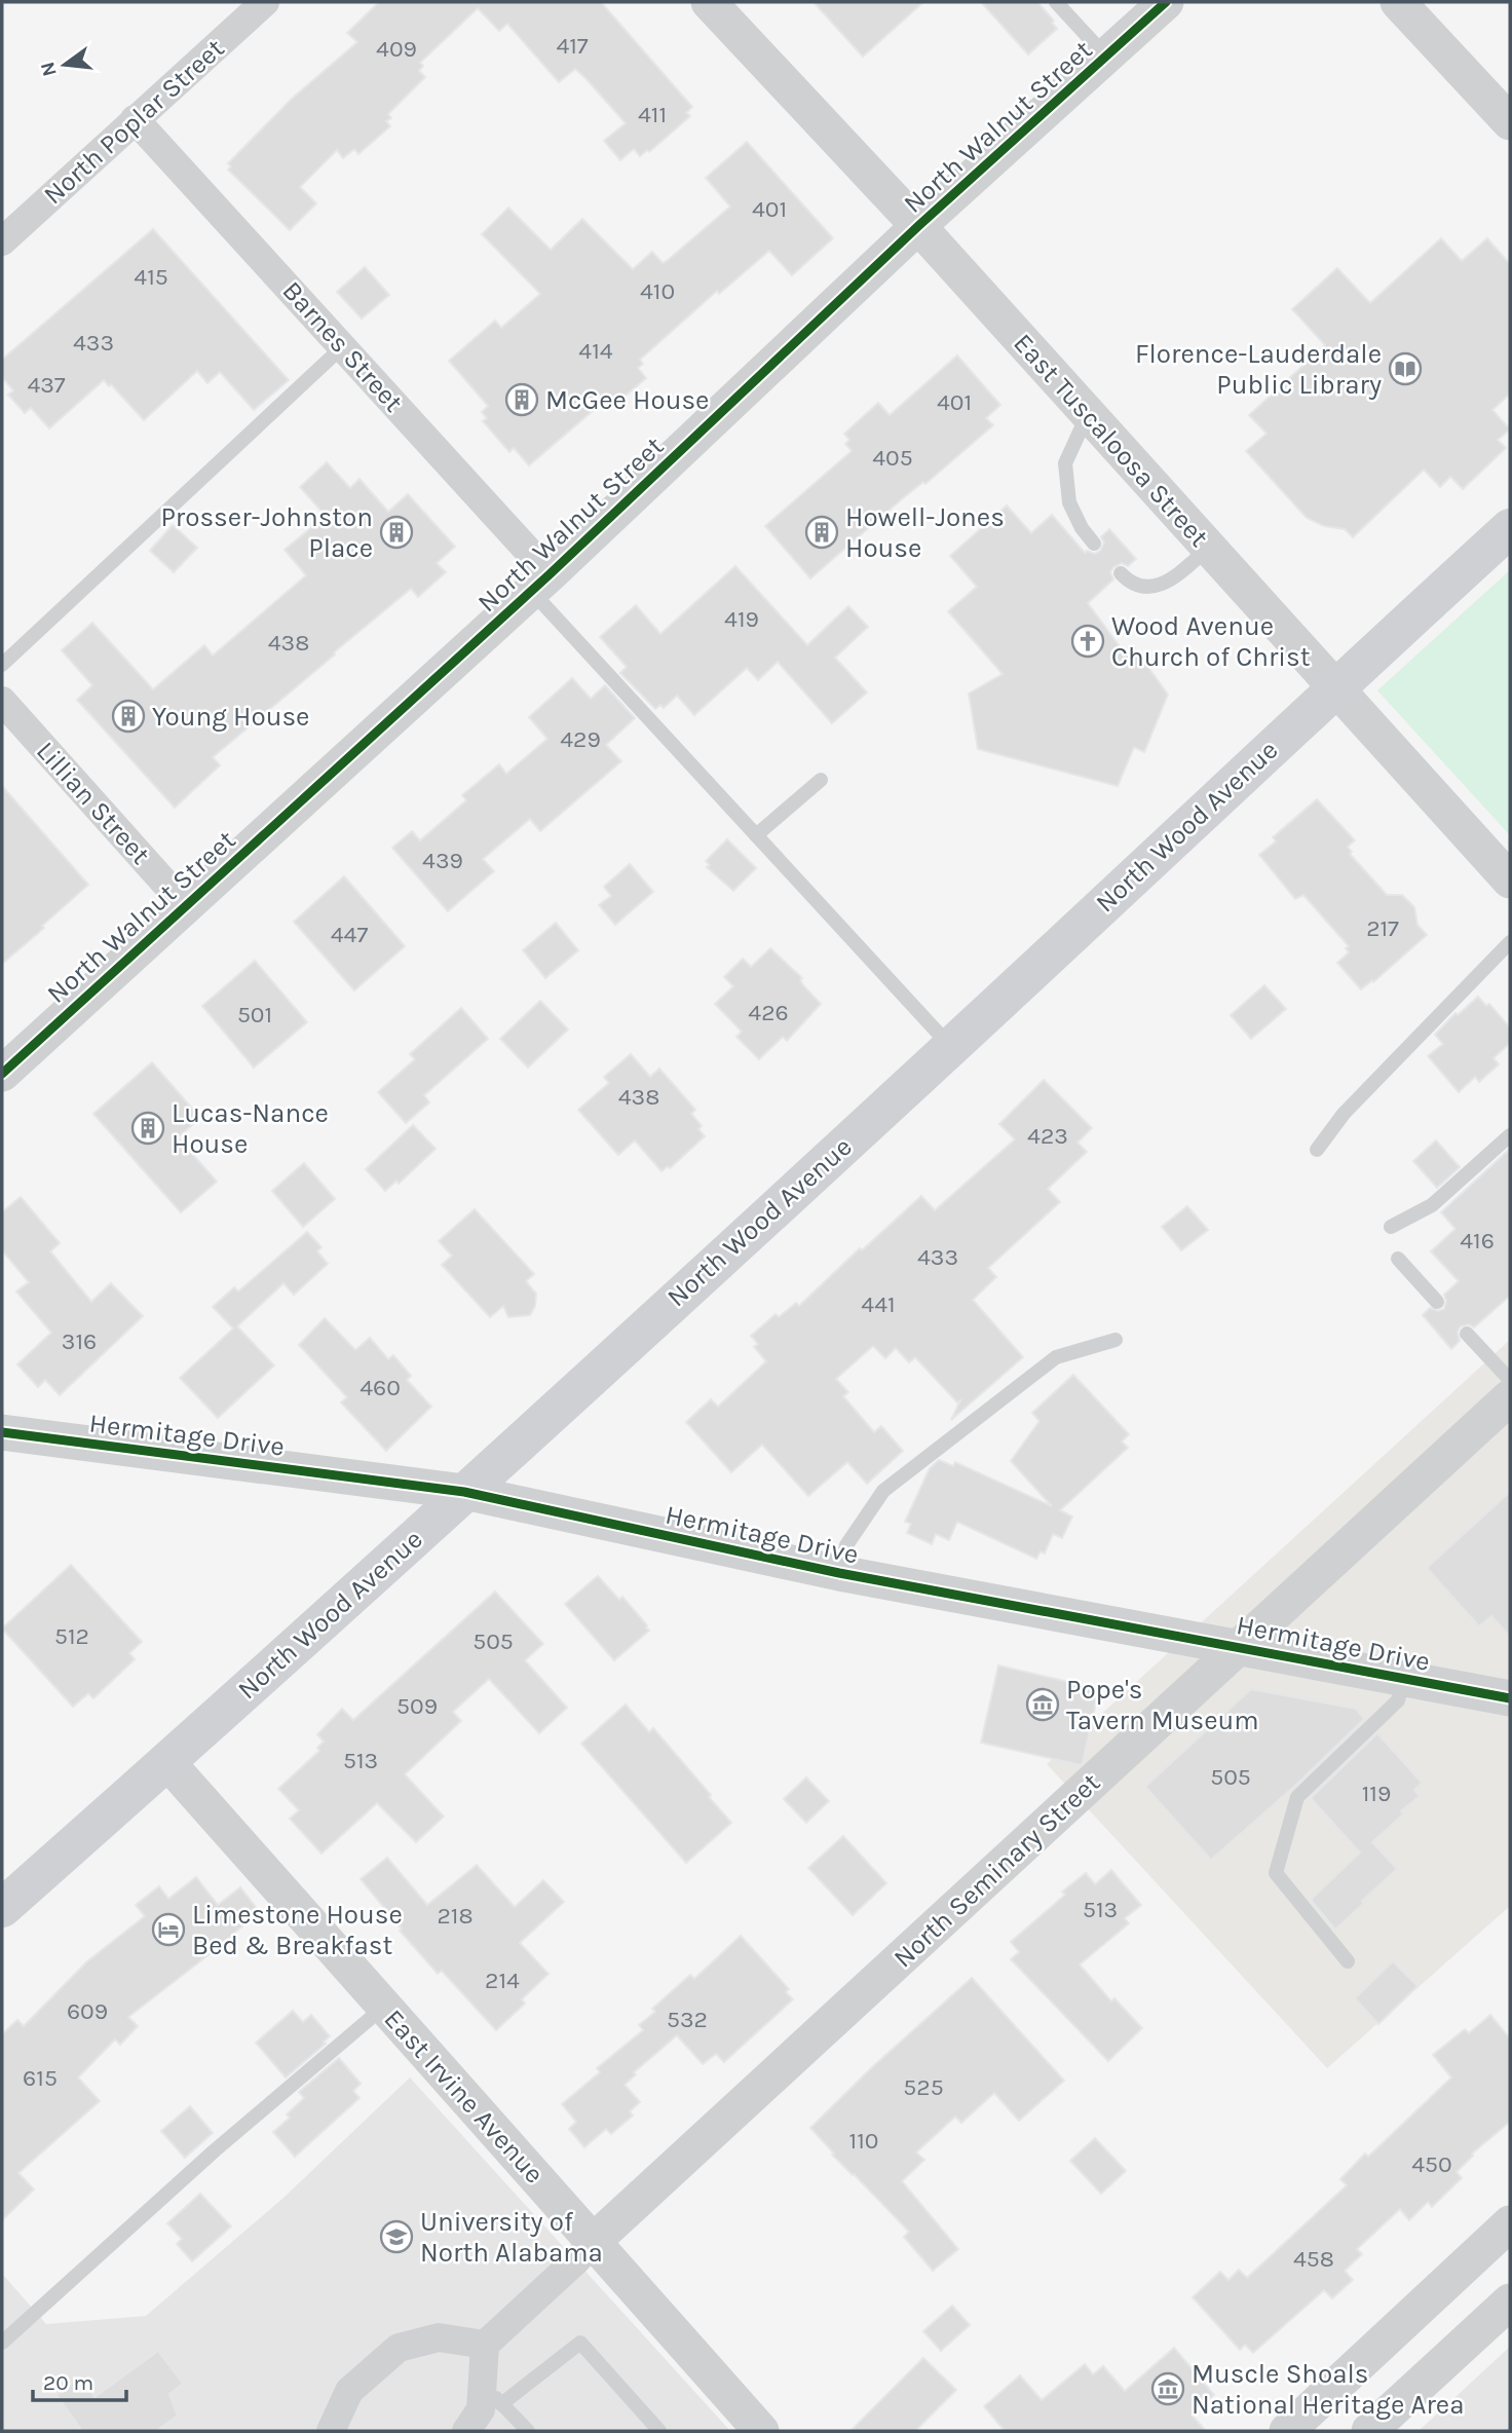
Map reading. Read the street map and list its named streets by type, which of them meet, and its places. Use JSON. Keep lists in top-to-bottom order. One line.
{"streets":{"main road":["North Wood Avenue"],"street":["North Poplar Street","North Walnut Street","Barnes Street","East Tuscaloosa Street","Lillian Street","Hermitage Drive","North Seminary Street","East Irvine Avenue"]},"crossings":[["North Poplar Street","Barnes Street"],["North Walnut Street","Barnes Street"],["North Walnut Street","East Tuscaloosa Street"],["North Walnut Street","Lillian Street"],["East Tuscaloosa Street","North Wood Avenue"],["North Wood Avenue","Hermitage Drive"],["North Wood Avenue","East Irvine Avenue"],["Hermitage Drive","North Seminary Street"],["North Seminary Street","East Irvine Avenue"]],"places":{"library":["Florence-Lauderdale Public Library"],"building":["McGee House","Prosser-Johnston Place","Howell-Jones House","Young House","Lucas-Nance House"],"church":["Wood Avenue Church of Christ"],"museum":["Pope's Tavern Museum","Muscle Shoals National Heritage Area"],"hotel":["Limestone House Bed & Breakfast"],"school or university":["University of North Alabama"]},"house_numbers":["417","409","411","401","415","410","433","414","437","401","405","419","438","429","439","217","447","426","501","438","423","416","433","441","316","460","512","505","509","513","505","119","513","218","214","609","532","615","525","110","450","458"],"scale_bar":"20 m","north":"left"}
